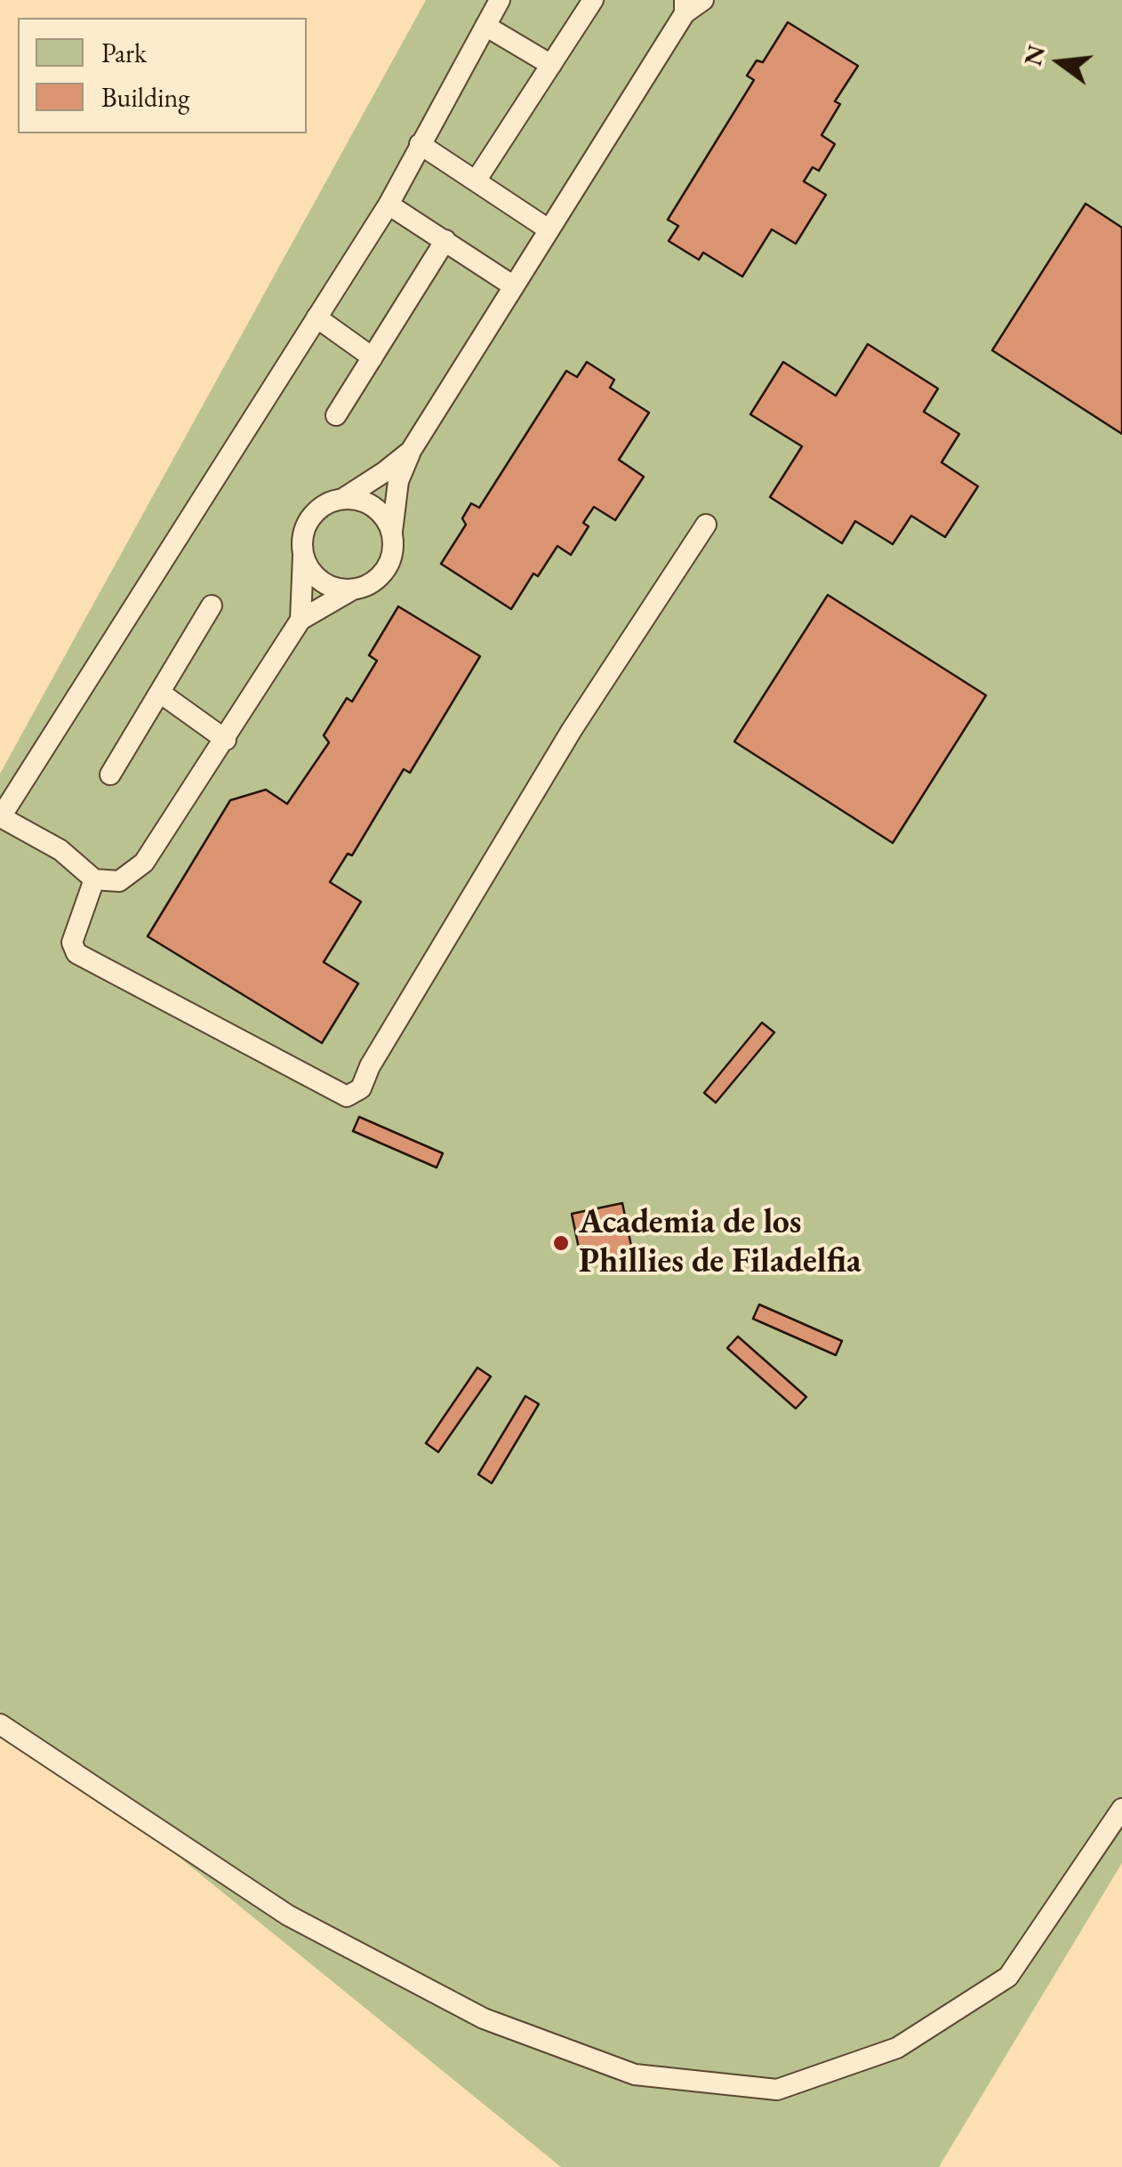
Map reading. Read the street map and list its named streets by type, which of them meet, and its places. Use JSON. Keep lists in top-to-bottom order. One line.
{"places":["Academia de los Phillies de Filadelfia"],"legend":["Park","Building"],"north":"left"}
